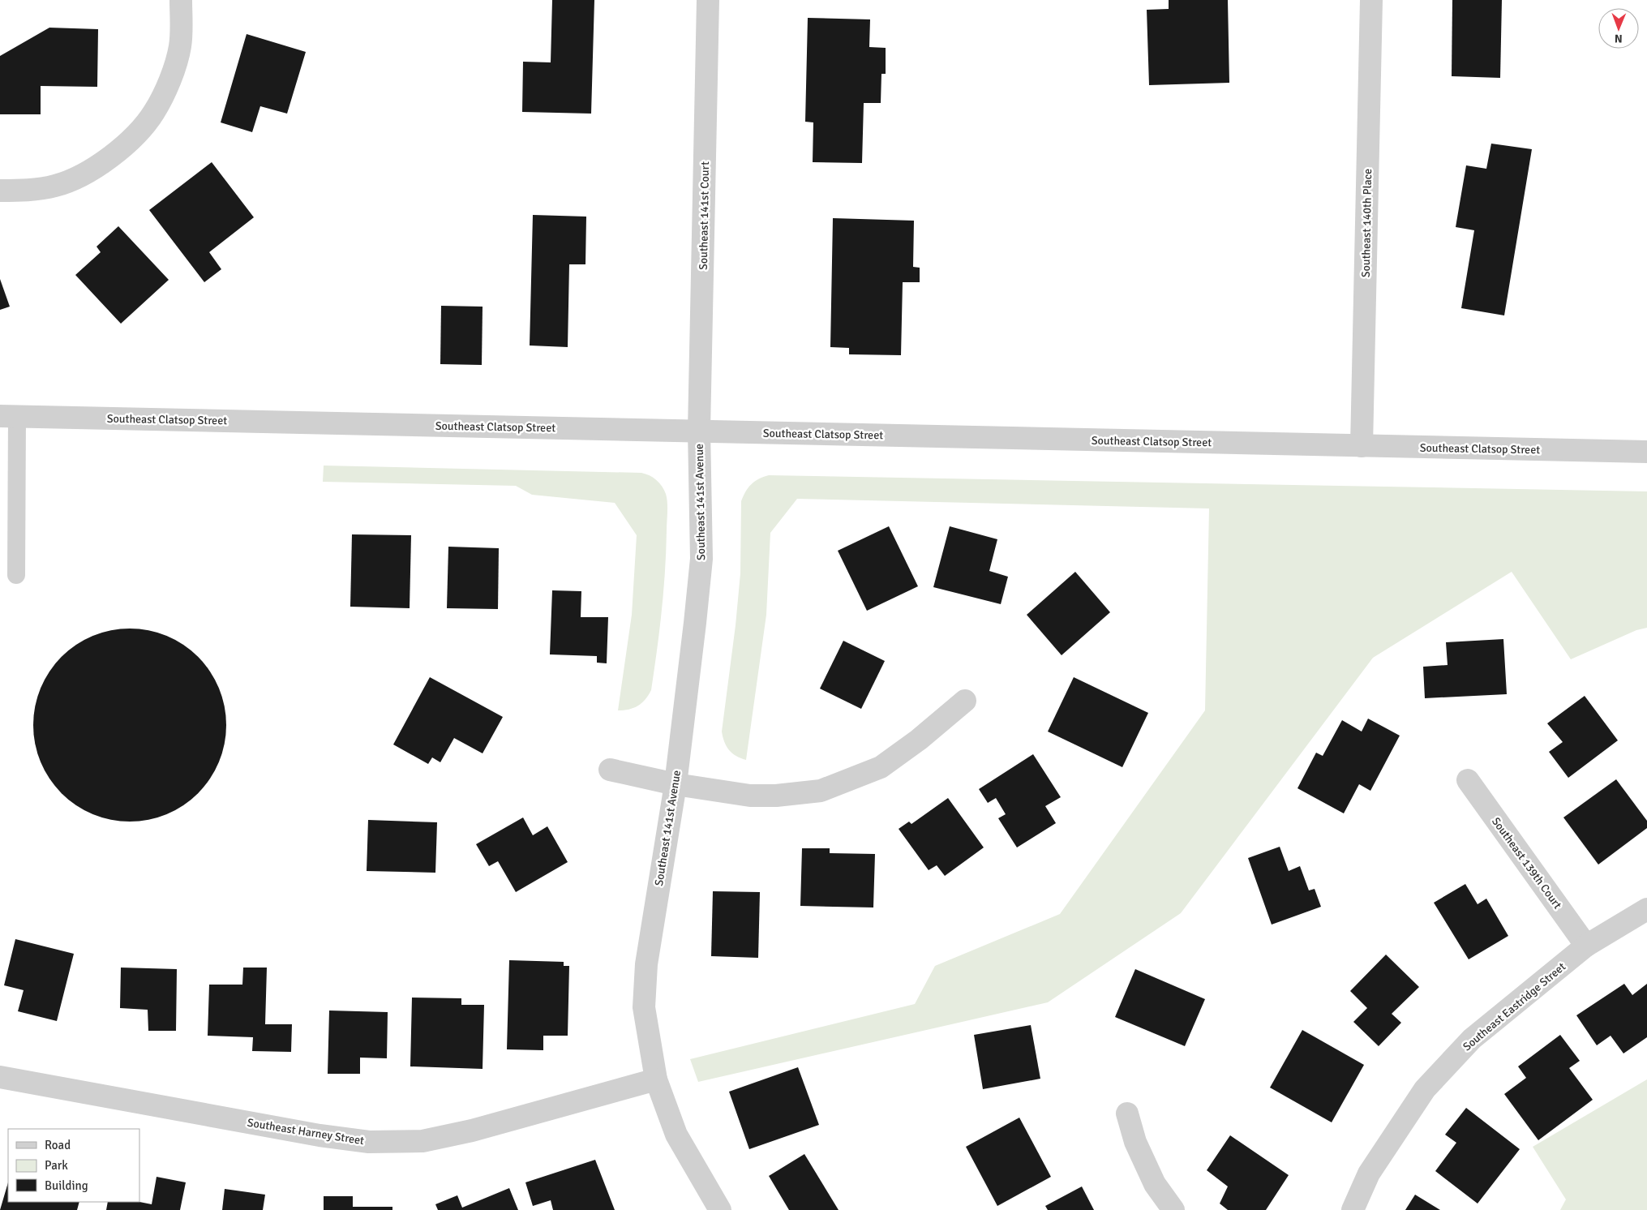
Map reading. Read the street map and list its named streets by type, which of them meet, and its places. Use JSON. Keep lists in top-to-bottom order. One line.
{"streets":{"street":["Southeast 141st Court","Southeast 140th Place","Southeast Clatsop Street","Southeast 141st Avenue","Southeast 139th Court","Southeast Eastridge Street","Southeast Harney Street"]},"crossings":[["Southeast 141st Court","Southeast Clatsop Street"],["Southeast 141st Court","Southeast 141st Avenue"],["Southeast 140th Place","Southeast Clatsop Street"],["Southeast Clatsop Street","Southeast 141st Avenue"],["Southeast 141st Avenue","Southeast Harney Street"],["Southeast 139th Court","Southeast Eastridge Street"]],"legend":["Road","Park","Building"],"north":"bottom"}
